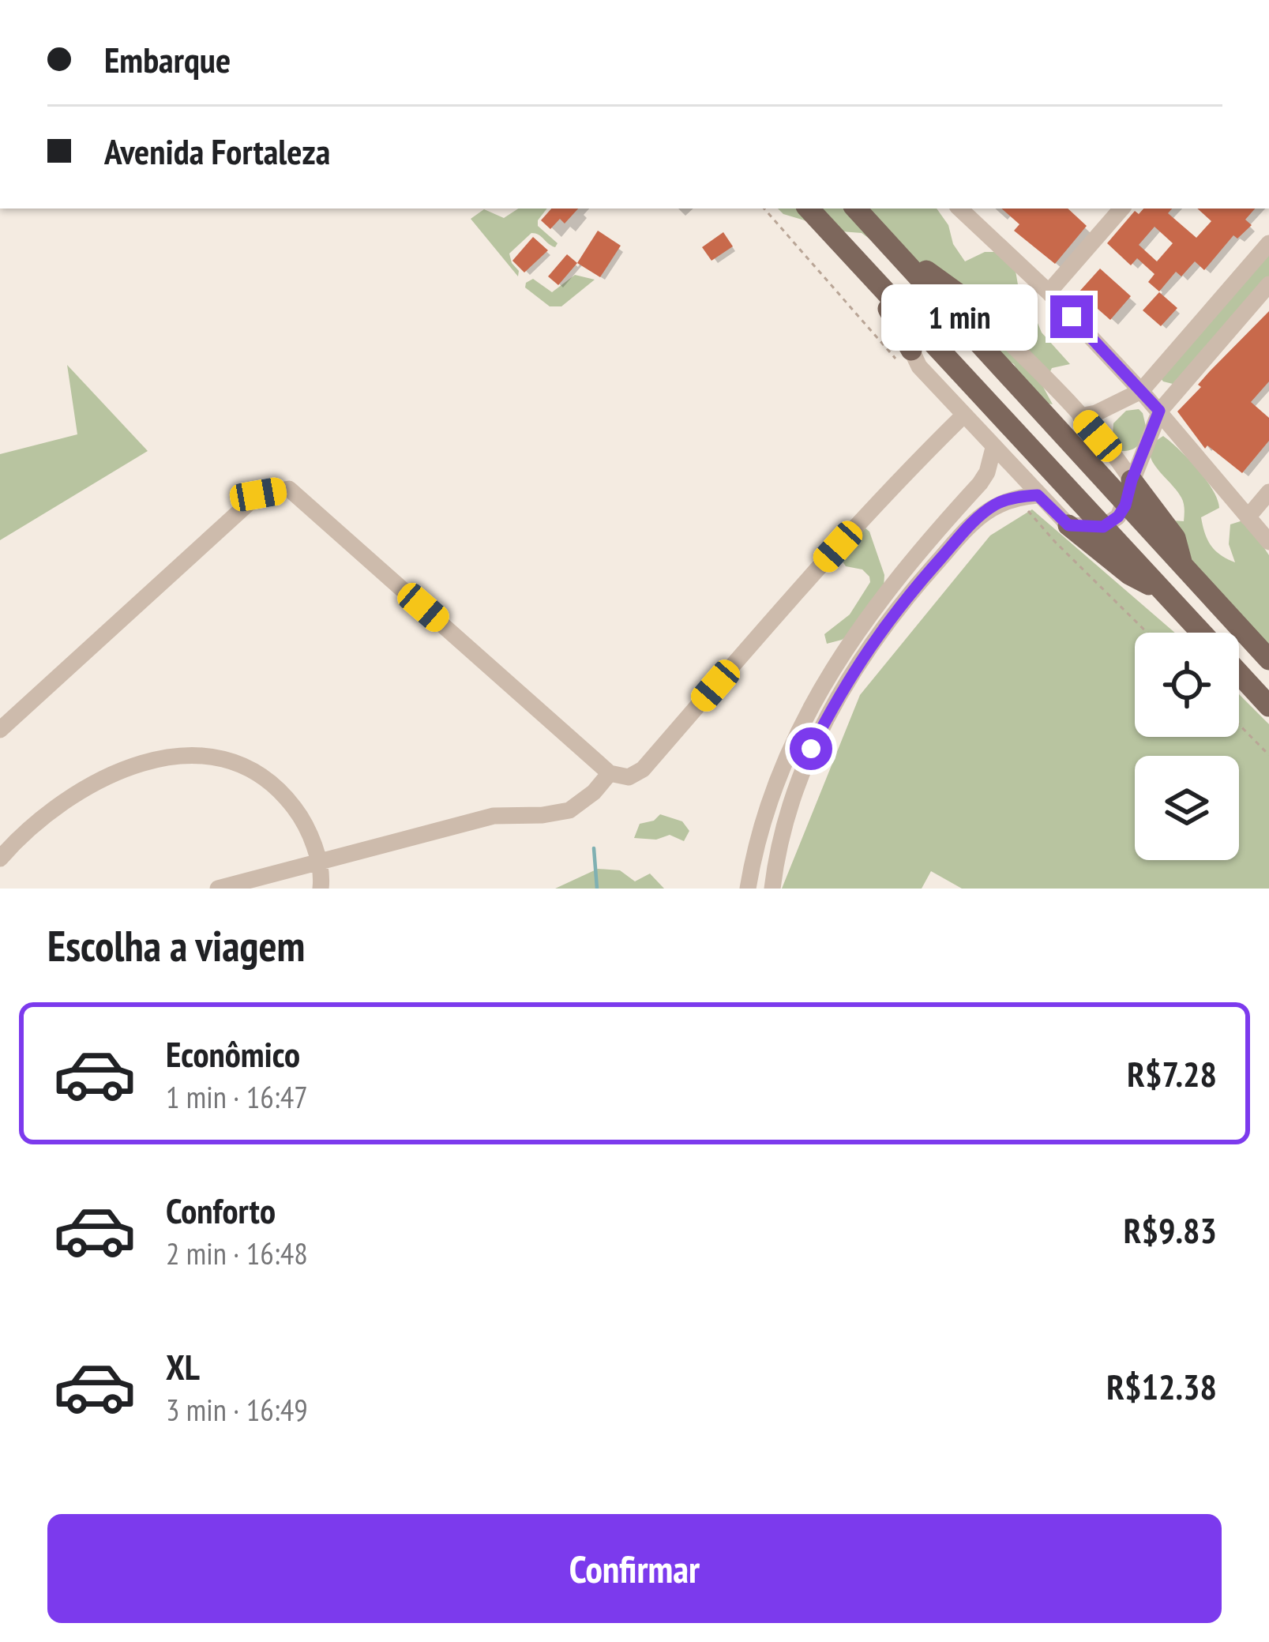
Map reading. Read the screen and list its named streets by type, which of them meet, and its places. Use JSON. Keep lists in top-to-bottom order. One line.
{"page":{"banner":["Embarque","Avenida Fortaleza"],"bubble":"1 min","heading":"Escolha a viagem","list":[{"name":"Econômico","note":"1 min · 16:47","value":"R$7.28"},{"name":"Conforto","note":"2 min · 16:48","value":"R$9.83"},{"name":"XL","note":"3 min · 16:49","value":"R$12.38"}],"buttons":"Confirmar"}}
